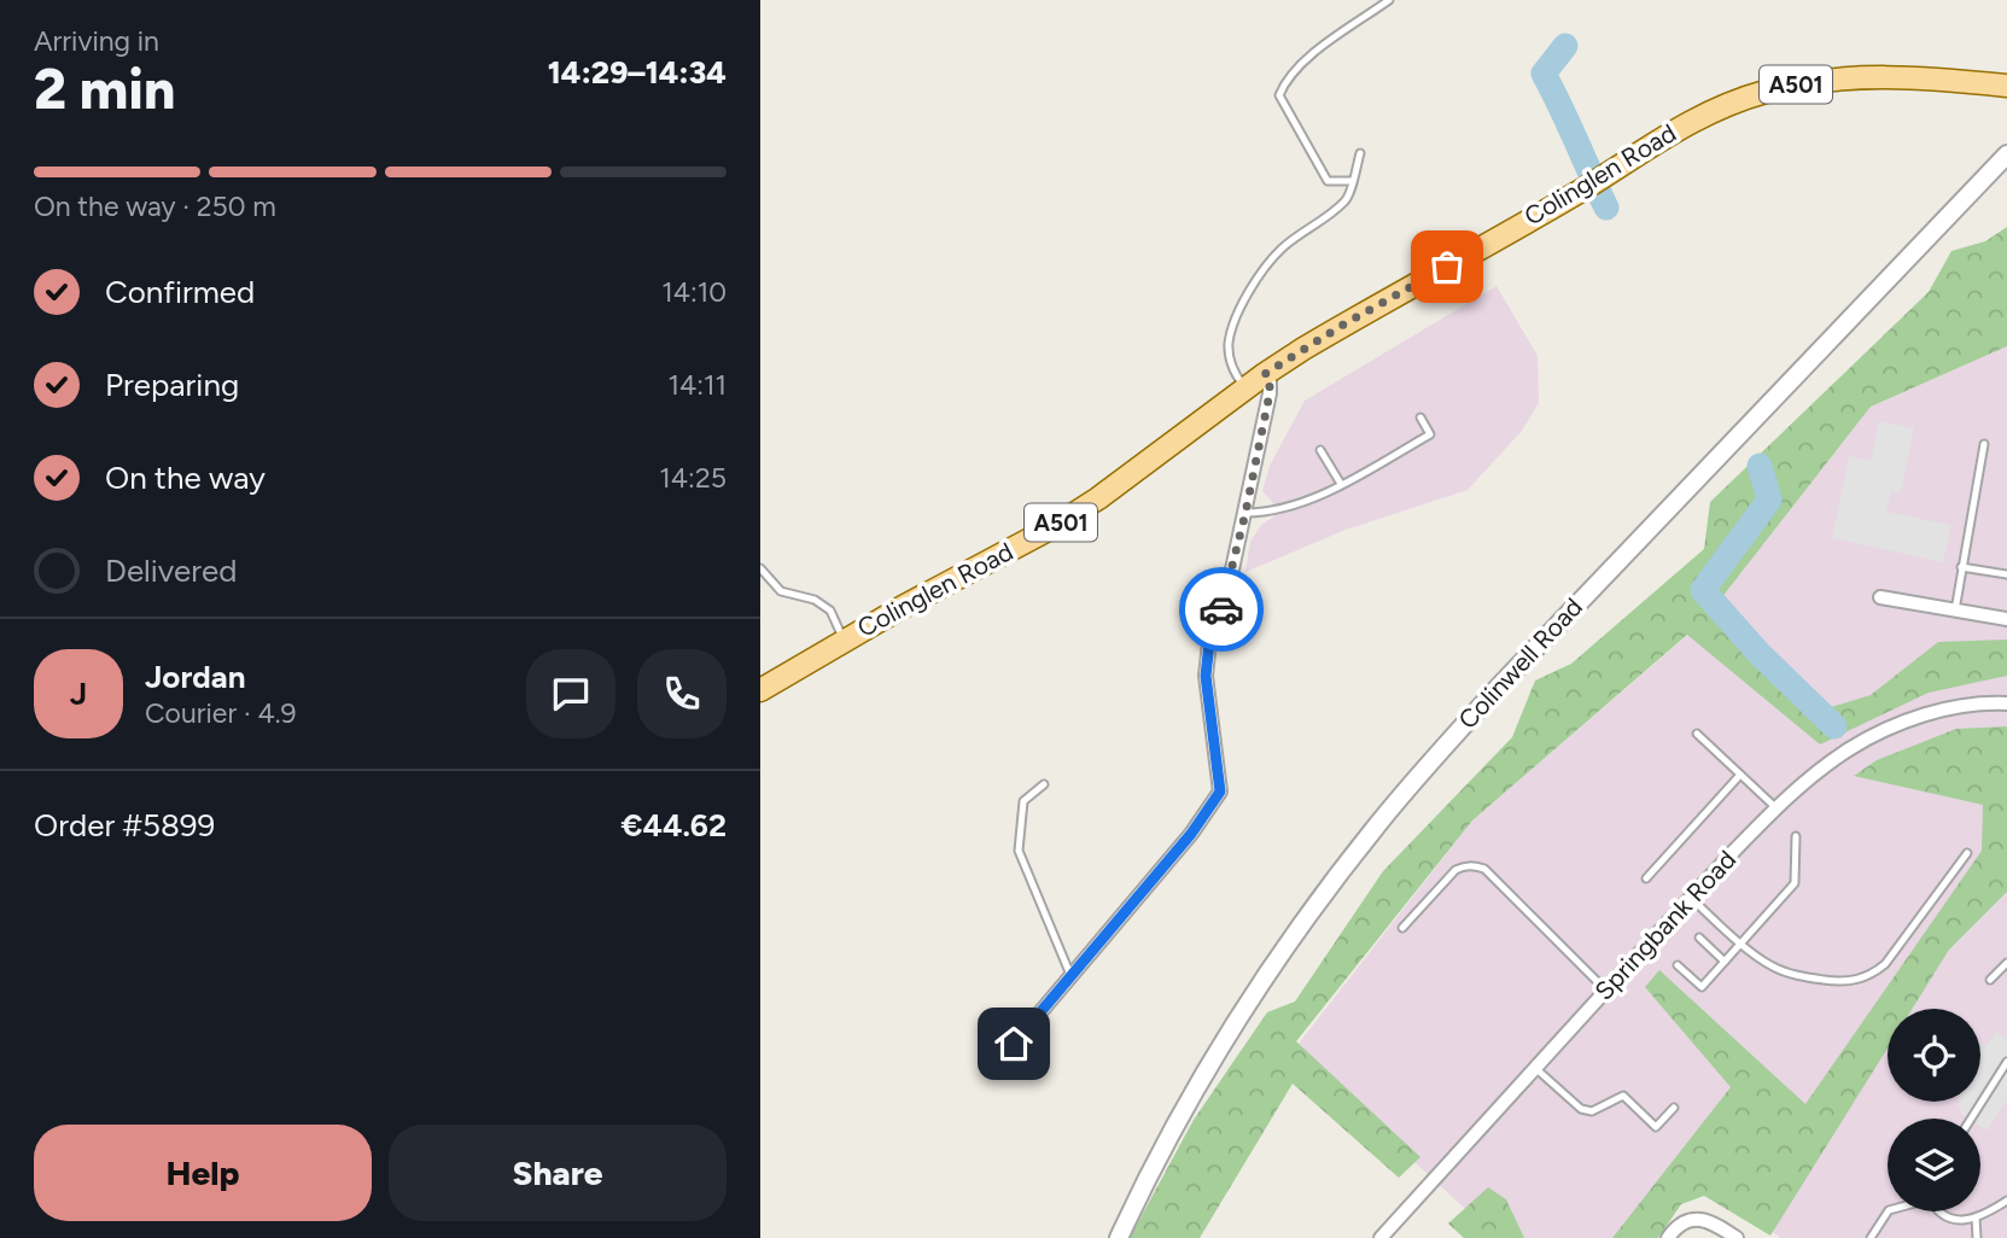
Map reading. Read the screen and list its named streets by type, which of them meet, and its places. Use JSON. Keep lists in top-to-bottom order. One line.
{"streets":{"main road":["A501","Colinglen Road"],"street":["Colinwell Road","Springbank Road"]},"page":{"heading":["2 min","Arriving in","14:29–14:34"],"panel":["Jordan","Courier · 4.9","Order #5899","€44.62"],"bar":"On the way · 250 m","list":[["Confirmed","14:10"],["Preparing","14:11"],["On the way","14:25"],"Delivered"],"round":"J","buttons":["Help","Share"]}}
